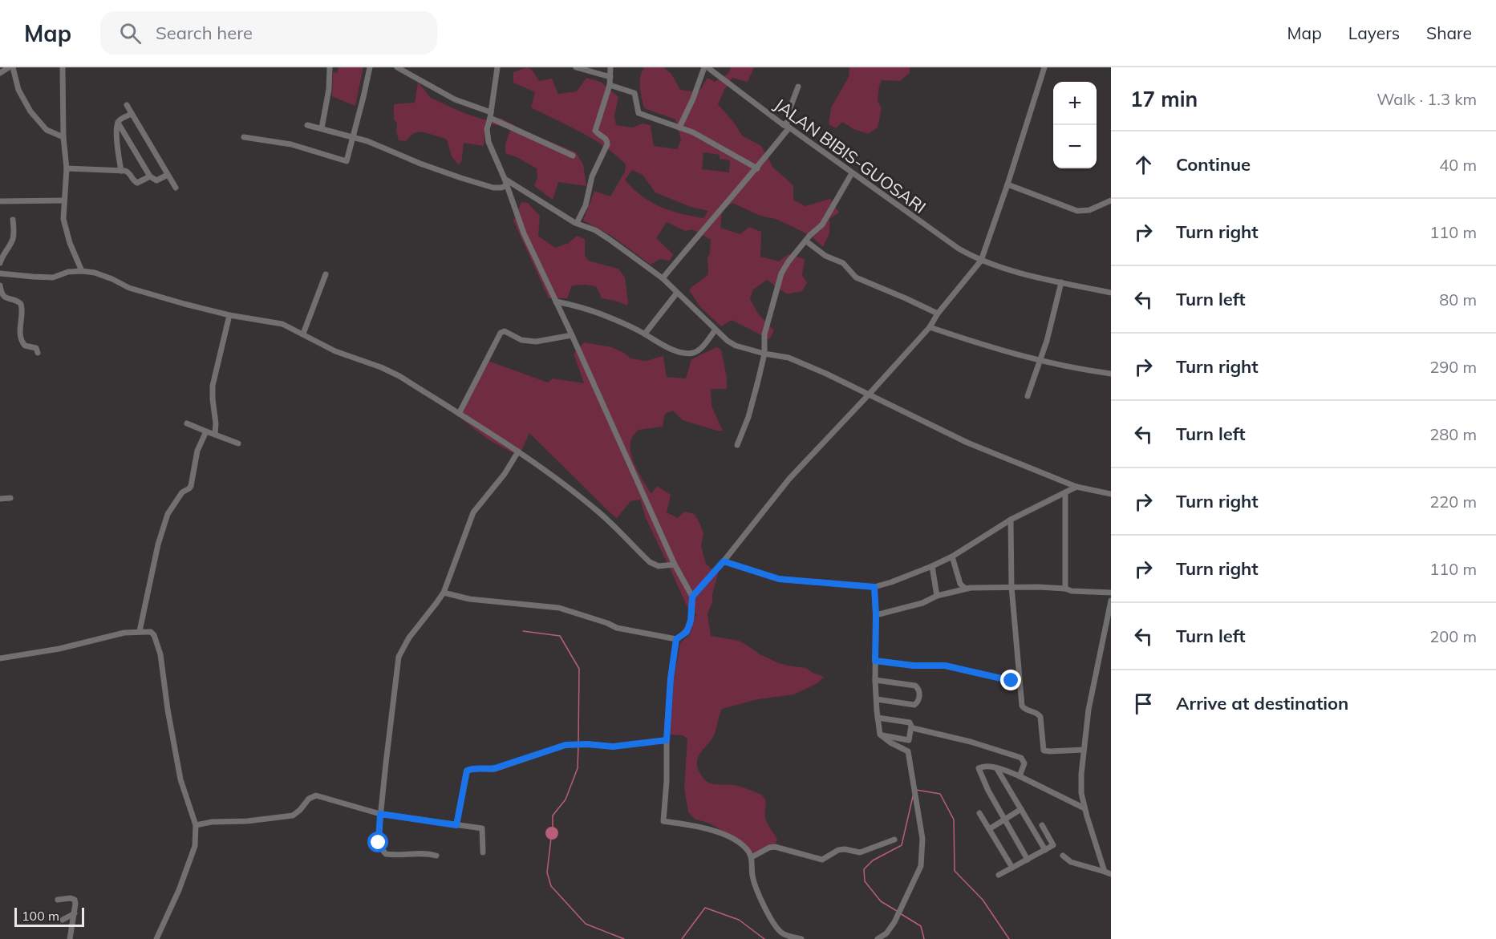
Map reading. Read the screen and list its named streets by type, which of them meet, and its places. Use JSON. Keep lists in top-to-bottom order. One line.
{"streets":{"street":["JALAN BIBIS-GUOSARI"]},"scale_bar":"100 m","page":{"header":"Map","search":"Search here","nav":["Map","Layers","Share"],"heading":["17 min","Walk · 1.3 km"],"map_buttons":["+","−"],"list":[["Continue","40 m"],["Turn right","110 m"],["Turn left","80 m"],["Turn right","290 m"],["Turn left","280 m"],["Turn right","220 m"],["Turn right","110 m"],["Turn left","200 m"],"Arrive at destination"],"scale":"100 m"}}
